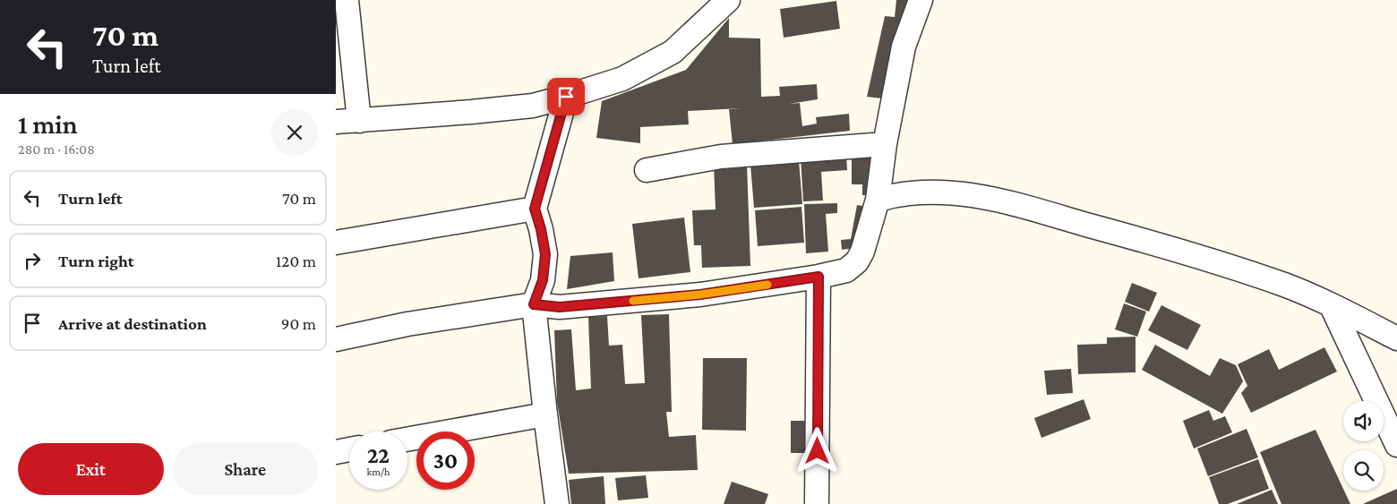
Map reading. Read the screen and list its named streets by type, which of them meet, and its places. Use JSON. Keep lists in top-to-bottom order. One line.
{"page":{"turn":["70 m","Turn left"],"heading":["1 min","280 m · 16:08"],"list":[{"name":"Turn left","value":"70 m"},{"name":"Turn right","value":"120 m"},{"name":"Arrive at destination","value":"90 m"}],"speed":"22 km/h","limit":"30","buttons":["Exit","Share"]}}
